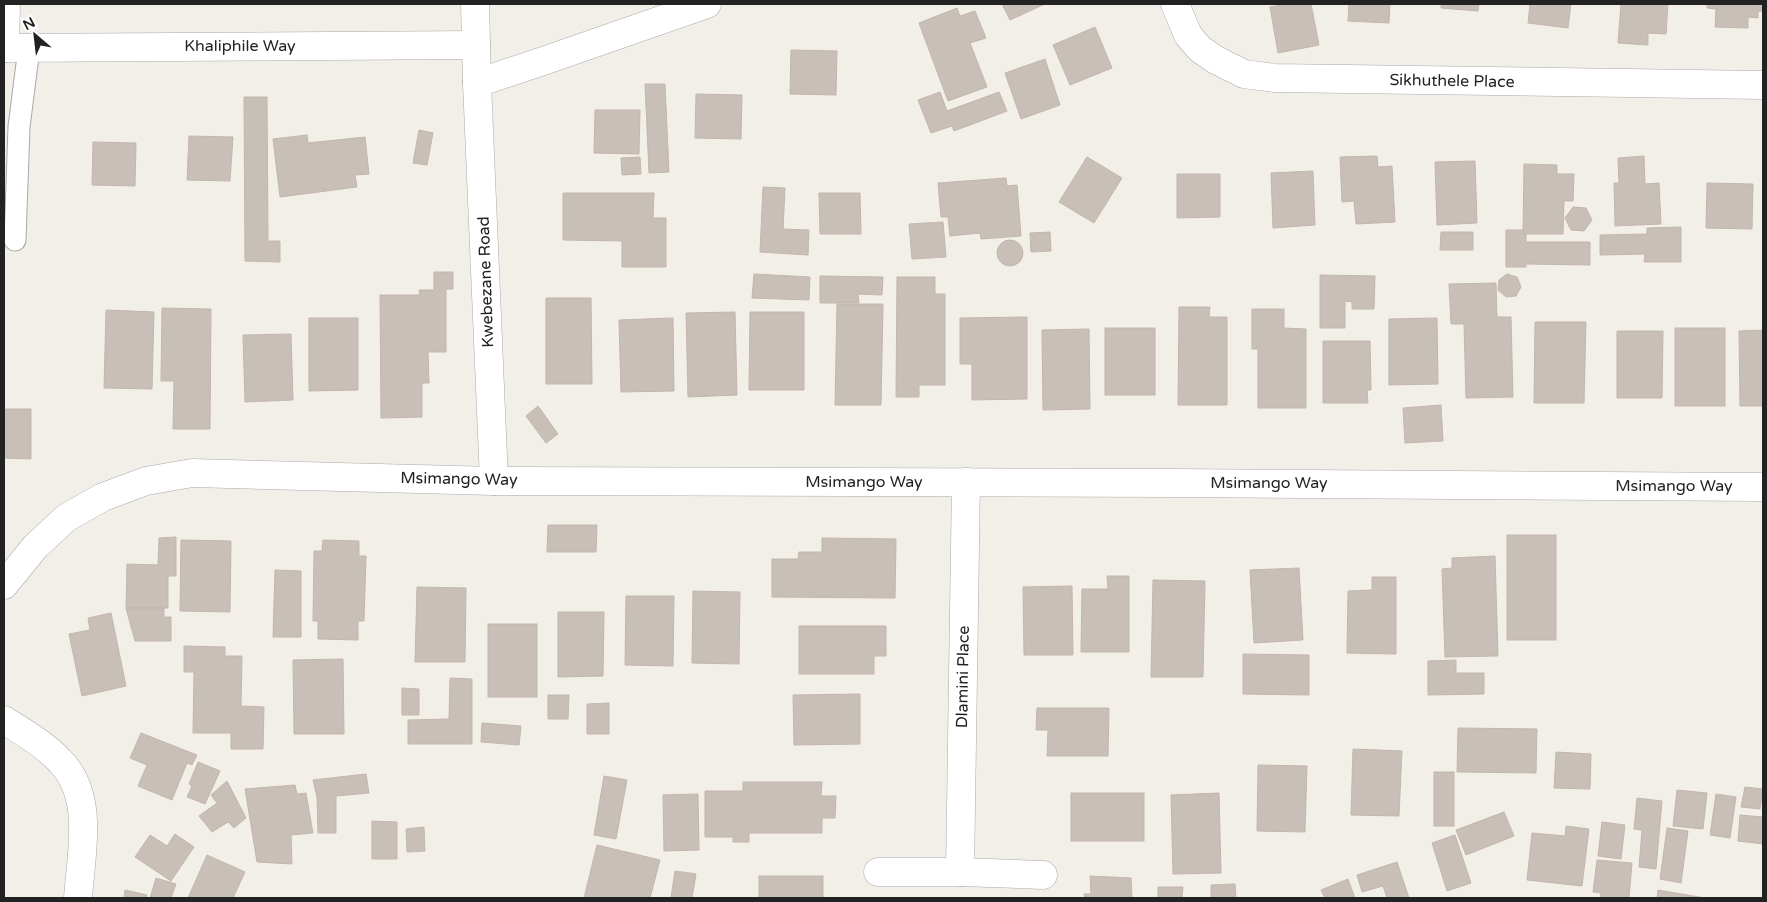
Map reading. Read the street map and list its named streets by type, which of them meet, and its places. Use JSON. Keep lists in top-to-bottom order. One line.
{"streets":{"street":["Khaliphile Way","Sikhuthele Place","Kwebezane Road","Msimango Way","Dlamini Place"]},"crossings":[["Khaliphile Way","Kwebezane Road"],["Kwebezane Road","Msimango Way"],["Msimango Way","Dlamini Place"]],"north":"top left"}
